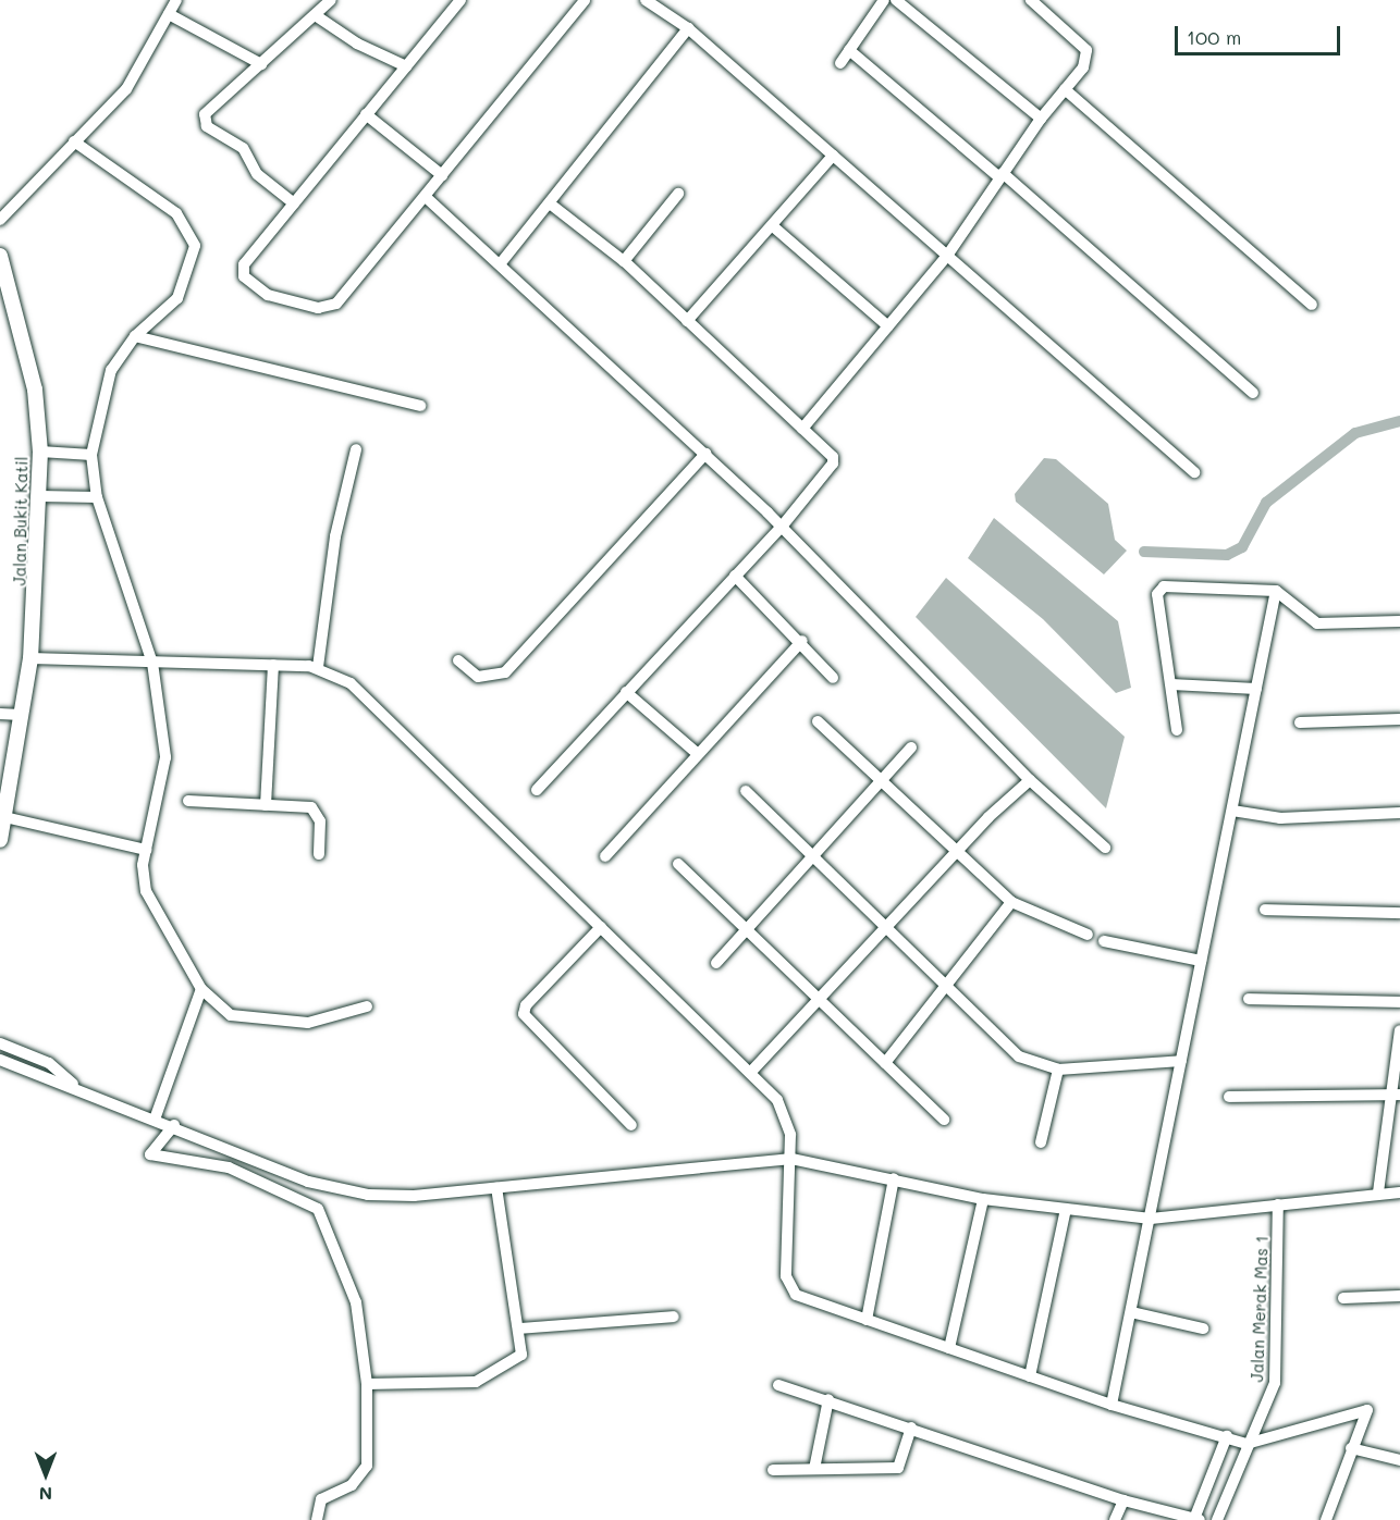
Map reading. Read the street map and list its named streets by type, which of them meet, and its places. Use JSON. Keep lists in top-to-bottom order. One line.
{"streets":{"main road":["Jalan Bukit Katil"],"street":["Jalan Merak Mas 1"]},"scale_bar":"100 m","north":"bottom"}
